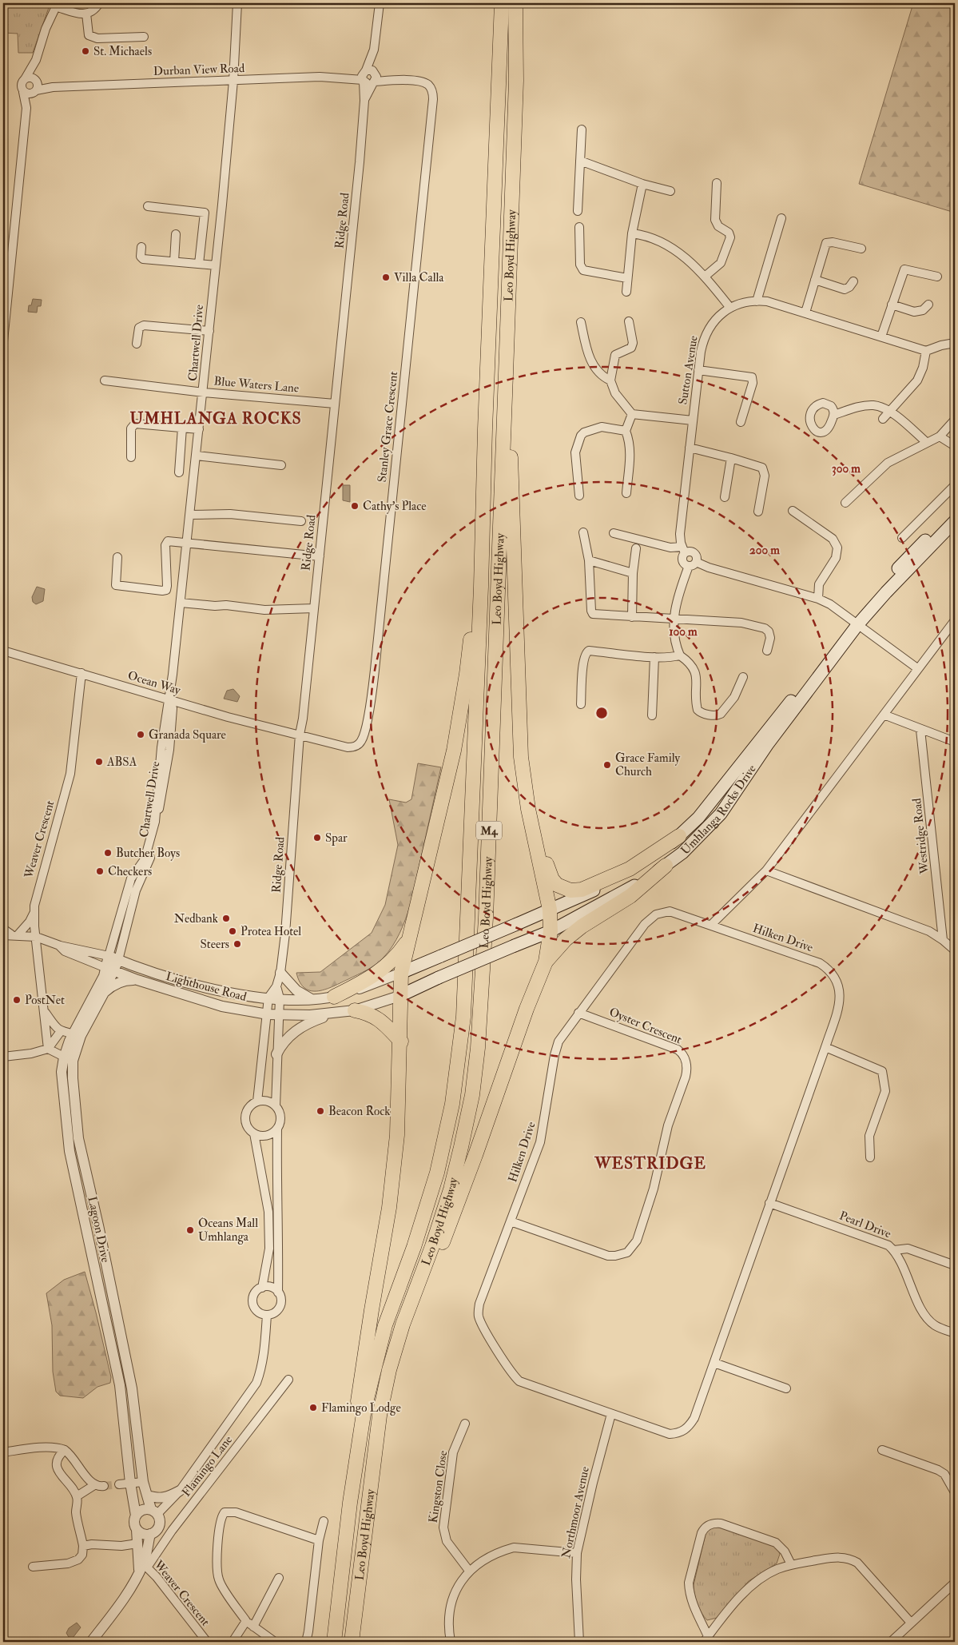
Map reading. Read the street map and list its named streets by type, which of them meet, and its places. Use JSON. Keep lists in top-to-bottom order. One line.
{"streets":{"highway":["Leo Boyd Highway","M4"],"main road":["Umhlanga Rocks Drive"],"street":["Durban View Road","Ridge Road","Chartwell Drive","Sutton Avenue","Blue Waters Lane","Stanley Grace Crescent","Ocean Way","Westridge Road","Weaver Crescent","Hilken Drive","Lighthouse Road","Oyster Crescent","Pearl Drive","Lagoon Drive","Flamingo Lane","Kingston Close","Northmoor Avenue"]},"crossings":[["Durban View Road","Ridge Road"],["Durban View Road","Chartwell Drive"],["Durban View Road","Stanley Grace Crescent"],["Ridge Road","Blue Waters Lane"],["Ridge Road","Stanley Grace Crescent"],["Ridge Road","Ocean Way"],["Chartwell Drive","Blue Waters Lane"],["Chartwell Drive","Ocean Way"],["Chartwell Drive","Lighthouse Road"],["Chartwell Drive","Lagoon Drive"],["Stanley Grace Crescent","Ocean Way"],["Ocean Way","Weaver Crescent"],["Umhlanga Rocks Drive","Lighthouse Road"],["Weaver Crescent","Lighthouse Road"],["Weaver Crescent","Flamingo Lane"],["Hilken Drive","Oyster Crescent"],["Hilken Drive","Pearl Drive"],["Hilken Drive","Northmoor Avenue"],["Lighthouse Road","Lagoon Drive"]],"districts":["UMHLANGA ROCKS","WESTRIDGE"],"places":["St. Michaels","Villa Calla","Cathy's Place","Granada Square","ABSA","Grace Family Church","Spar","Butcher Boys","Checkers","Nedbank","Protea Hotel","Steers","PostNet","Beacon Rock","Oceans Mall Umhlanga","Flamingo Lodge"],"rings":["300 m","200 m","100 m"]}
